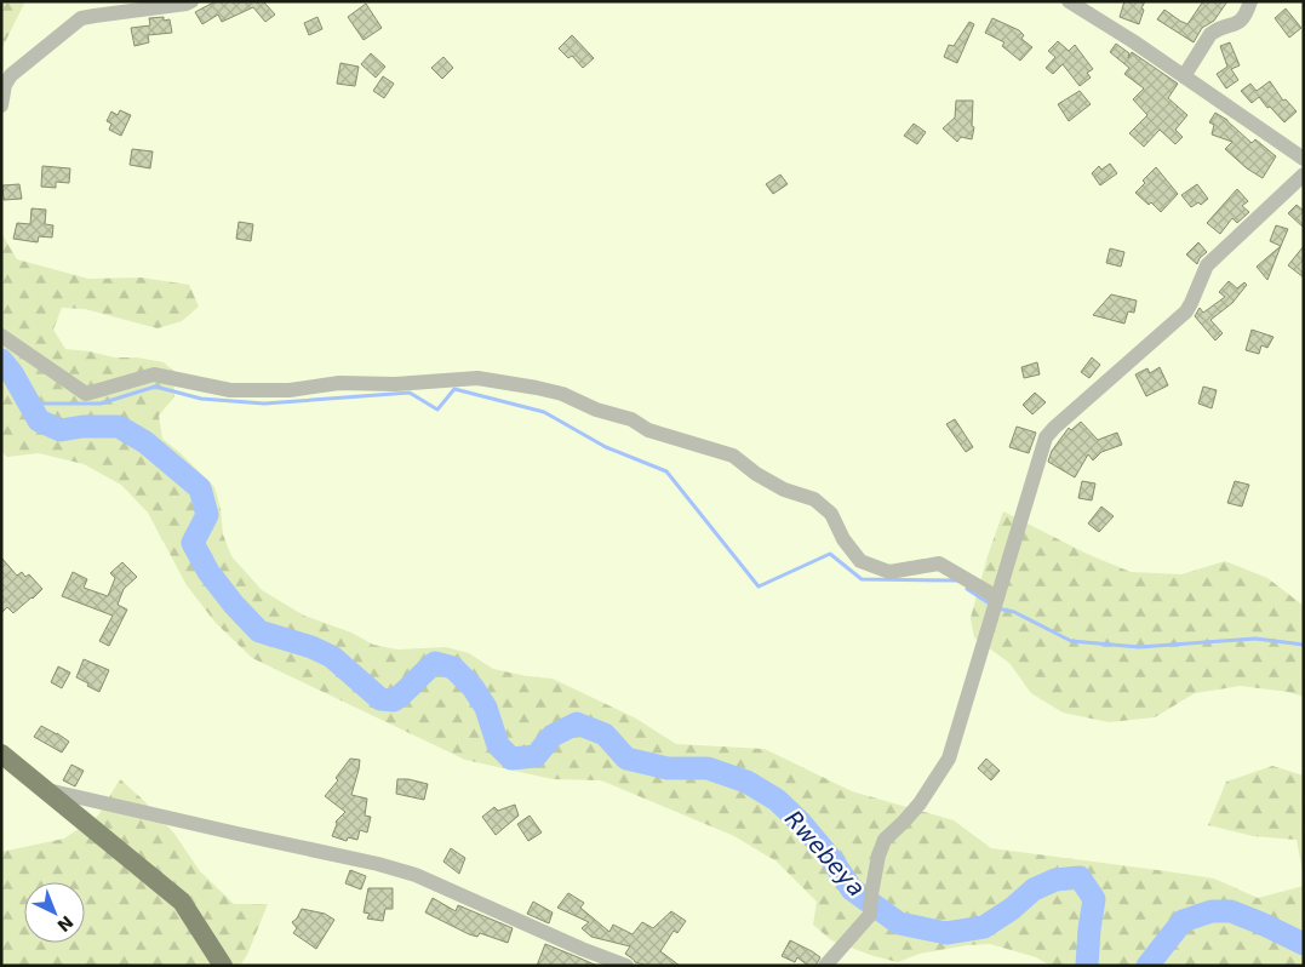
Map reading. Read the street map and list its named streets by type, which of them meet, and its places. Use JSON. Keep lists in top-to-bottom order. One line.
{"water":["Rwebeya"],"north":"bottom right"}
